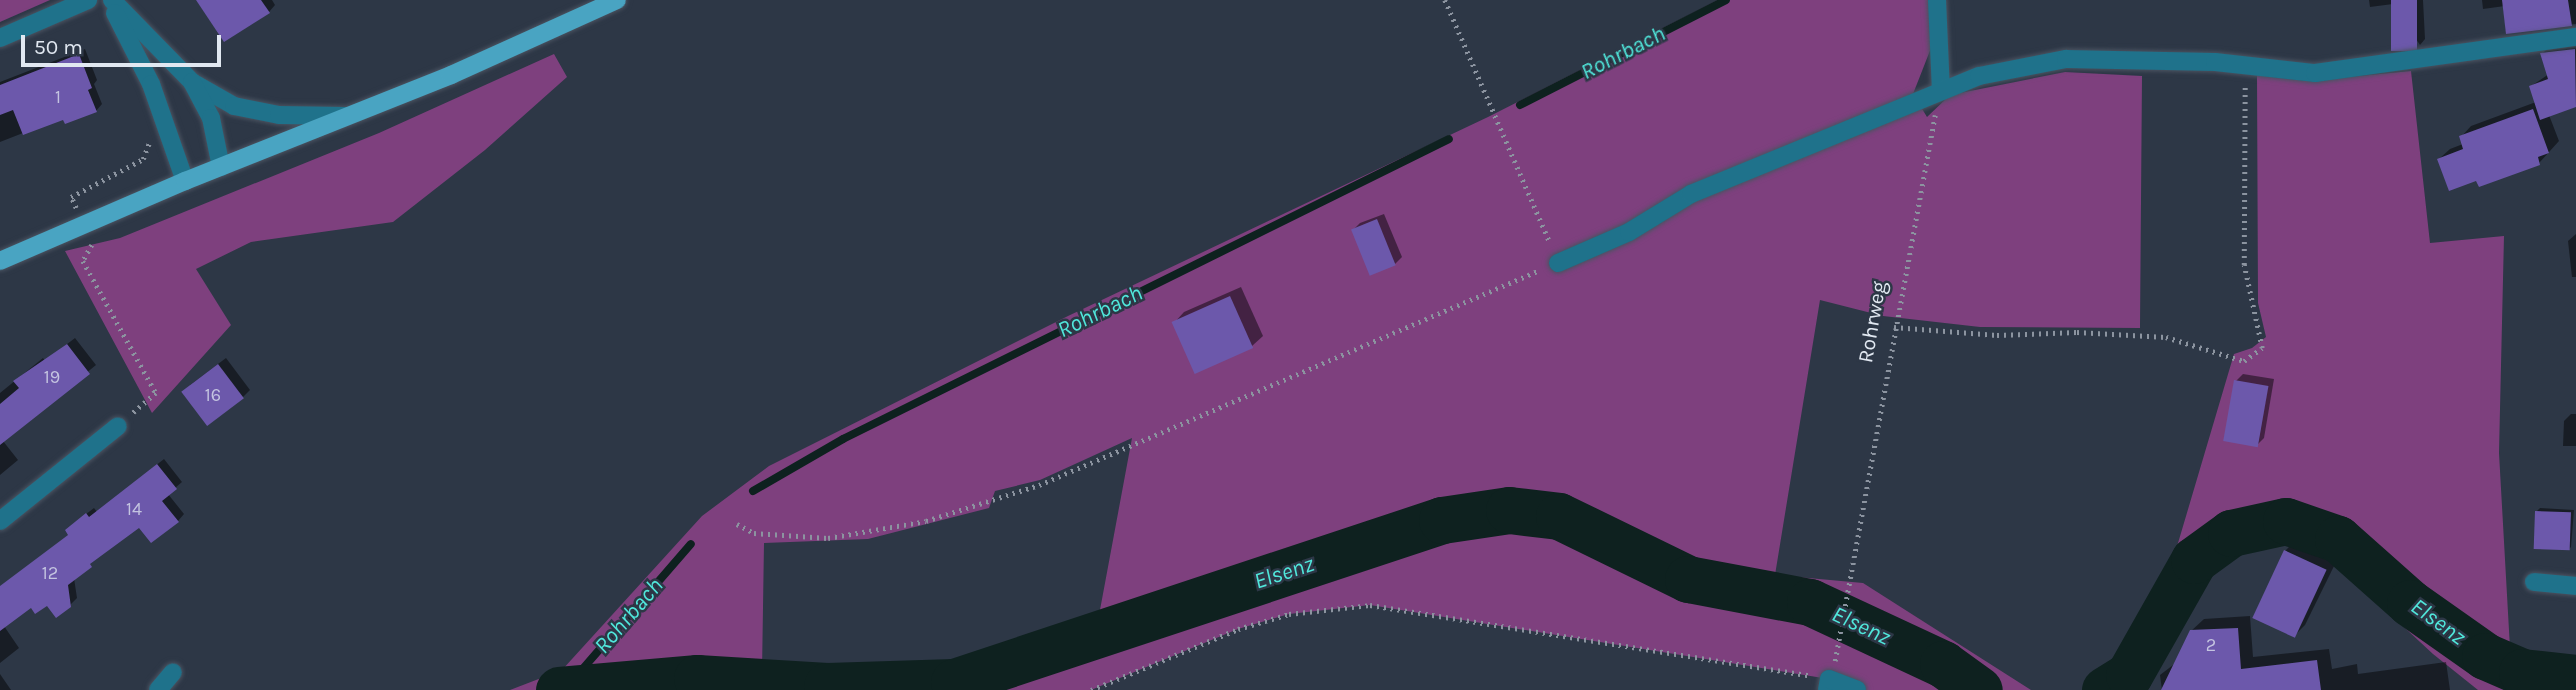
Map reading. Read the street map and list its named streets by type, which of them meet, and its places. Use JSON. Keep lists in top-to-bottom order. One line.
{"streets":{"path":["Rohrweg"]},"water":["Rohrbach","Elsenz"],"house_numbers":["1","19","16","14","12","2"],"scale_bar":"50 m"}
